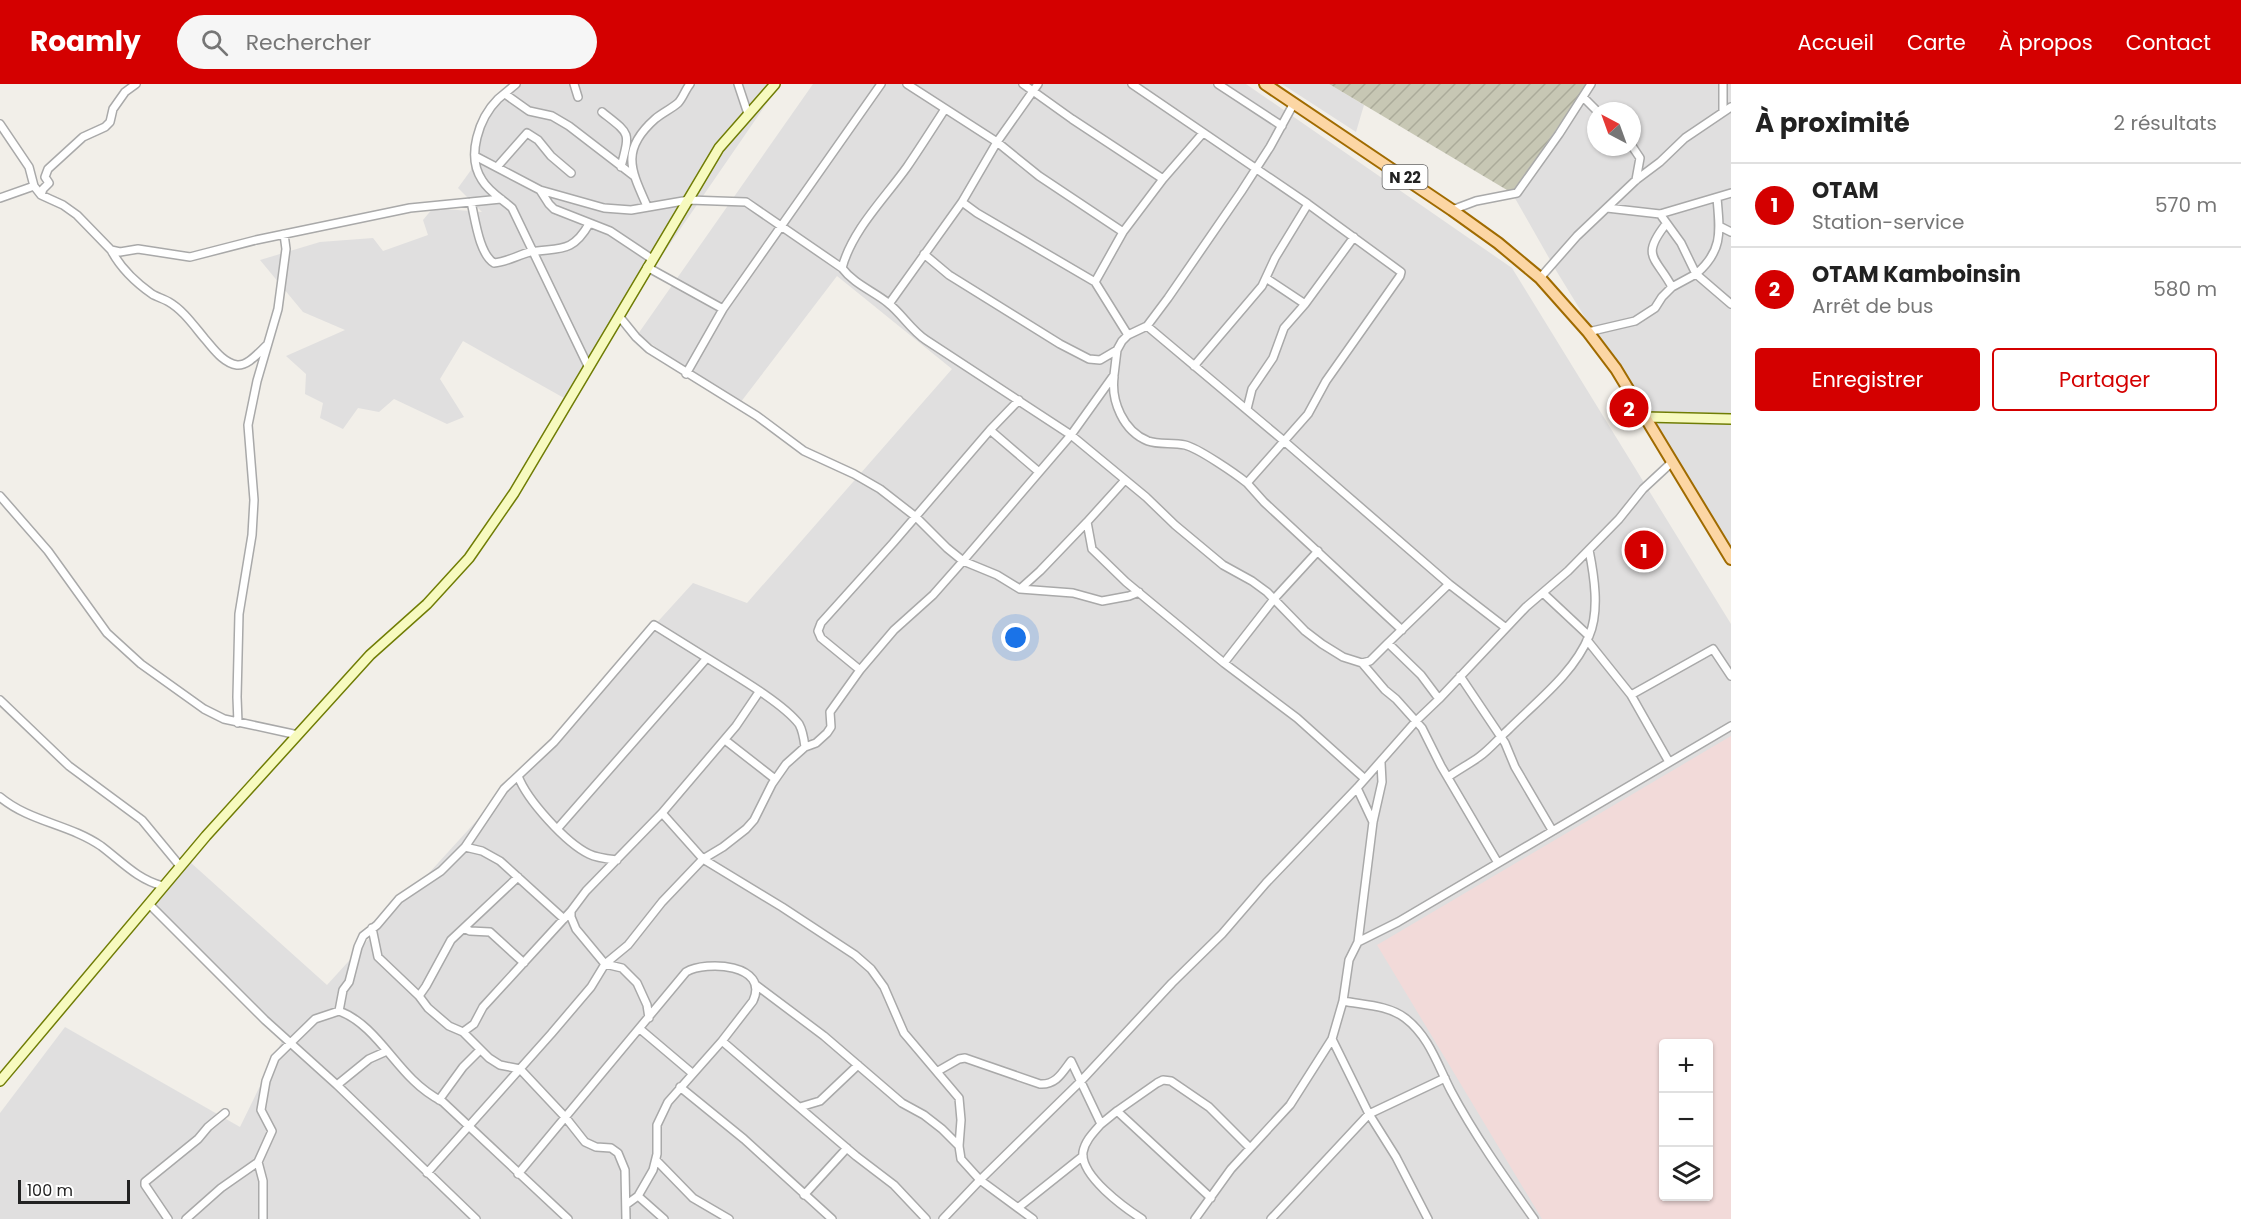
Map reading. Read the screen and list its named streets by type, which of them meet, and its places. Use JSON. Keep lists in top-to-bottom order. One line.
{"streets":{"main road":["N 22"]},"scale_bar":"100 m","north":"top left","page":{"header":"Roamly","search":"Rechercher","nav":["Accueil","Carte","À propos","Contact"],"heading":["À proximité","2 résultats"],"list":[{"mark":"1","name":"OTAM","note":"Station-service","value":"570 m"},{"mark":"2","name":"OTAM Kamboinsin","note":"Arrêt de bus","value":"580 m"}],"buttons":["Enregistrer","Partager"],"pins":["2","1"],"map_buttons":["+","−"],"scale":"100 m"}}
